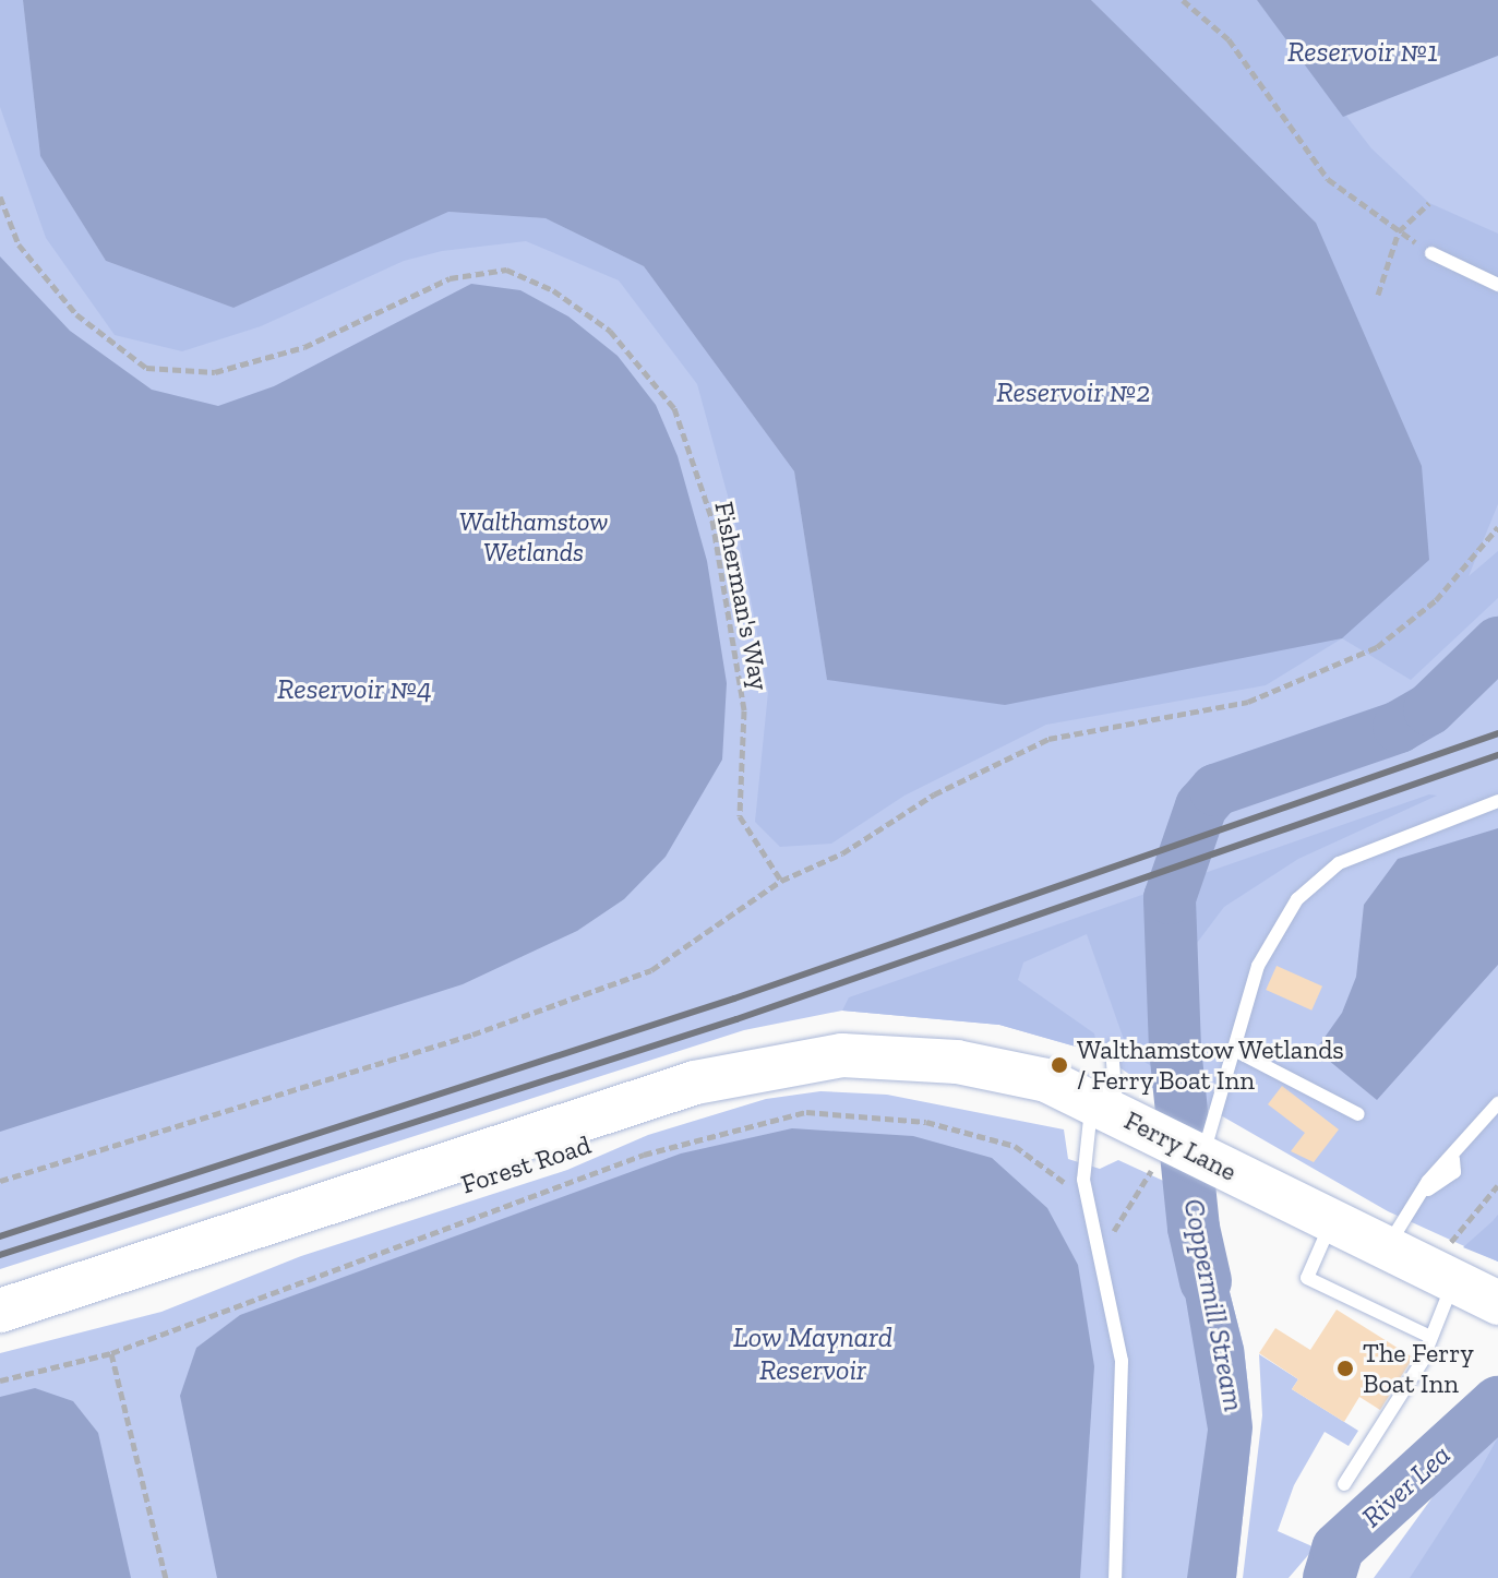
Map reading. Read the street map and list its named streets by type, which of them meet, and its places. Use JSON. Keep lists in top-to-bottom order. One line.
{"streets":{"main road":["Ferry Lane","Forest Road"],"path":["Fisherman's Way"]},"crossings":[["Ferry Lane","Forest Road"]],"water":["Reservoir №1","Reservoir №2","Reservoir №4","Coppermill Stream","Low Maynard Reservoir","River Lea"],"parks":["Walthamstow Wetlands"],"places":["Walthamstow Wetlands / Ferry Boat Inn","The Ferry Boat Inn"]}
